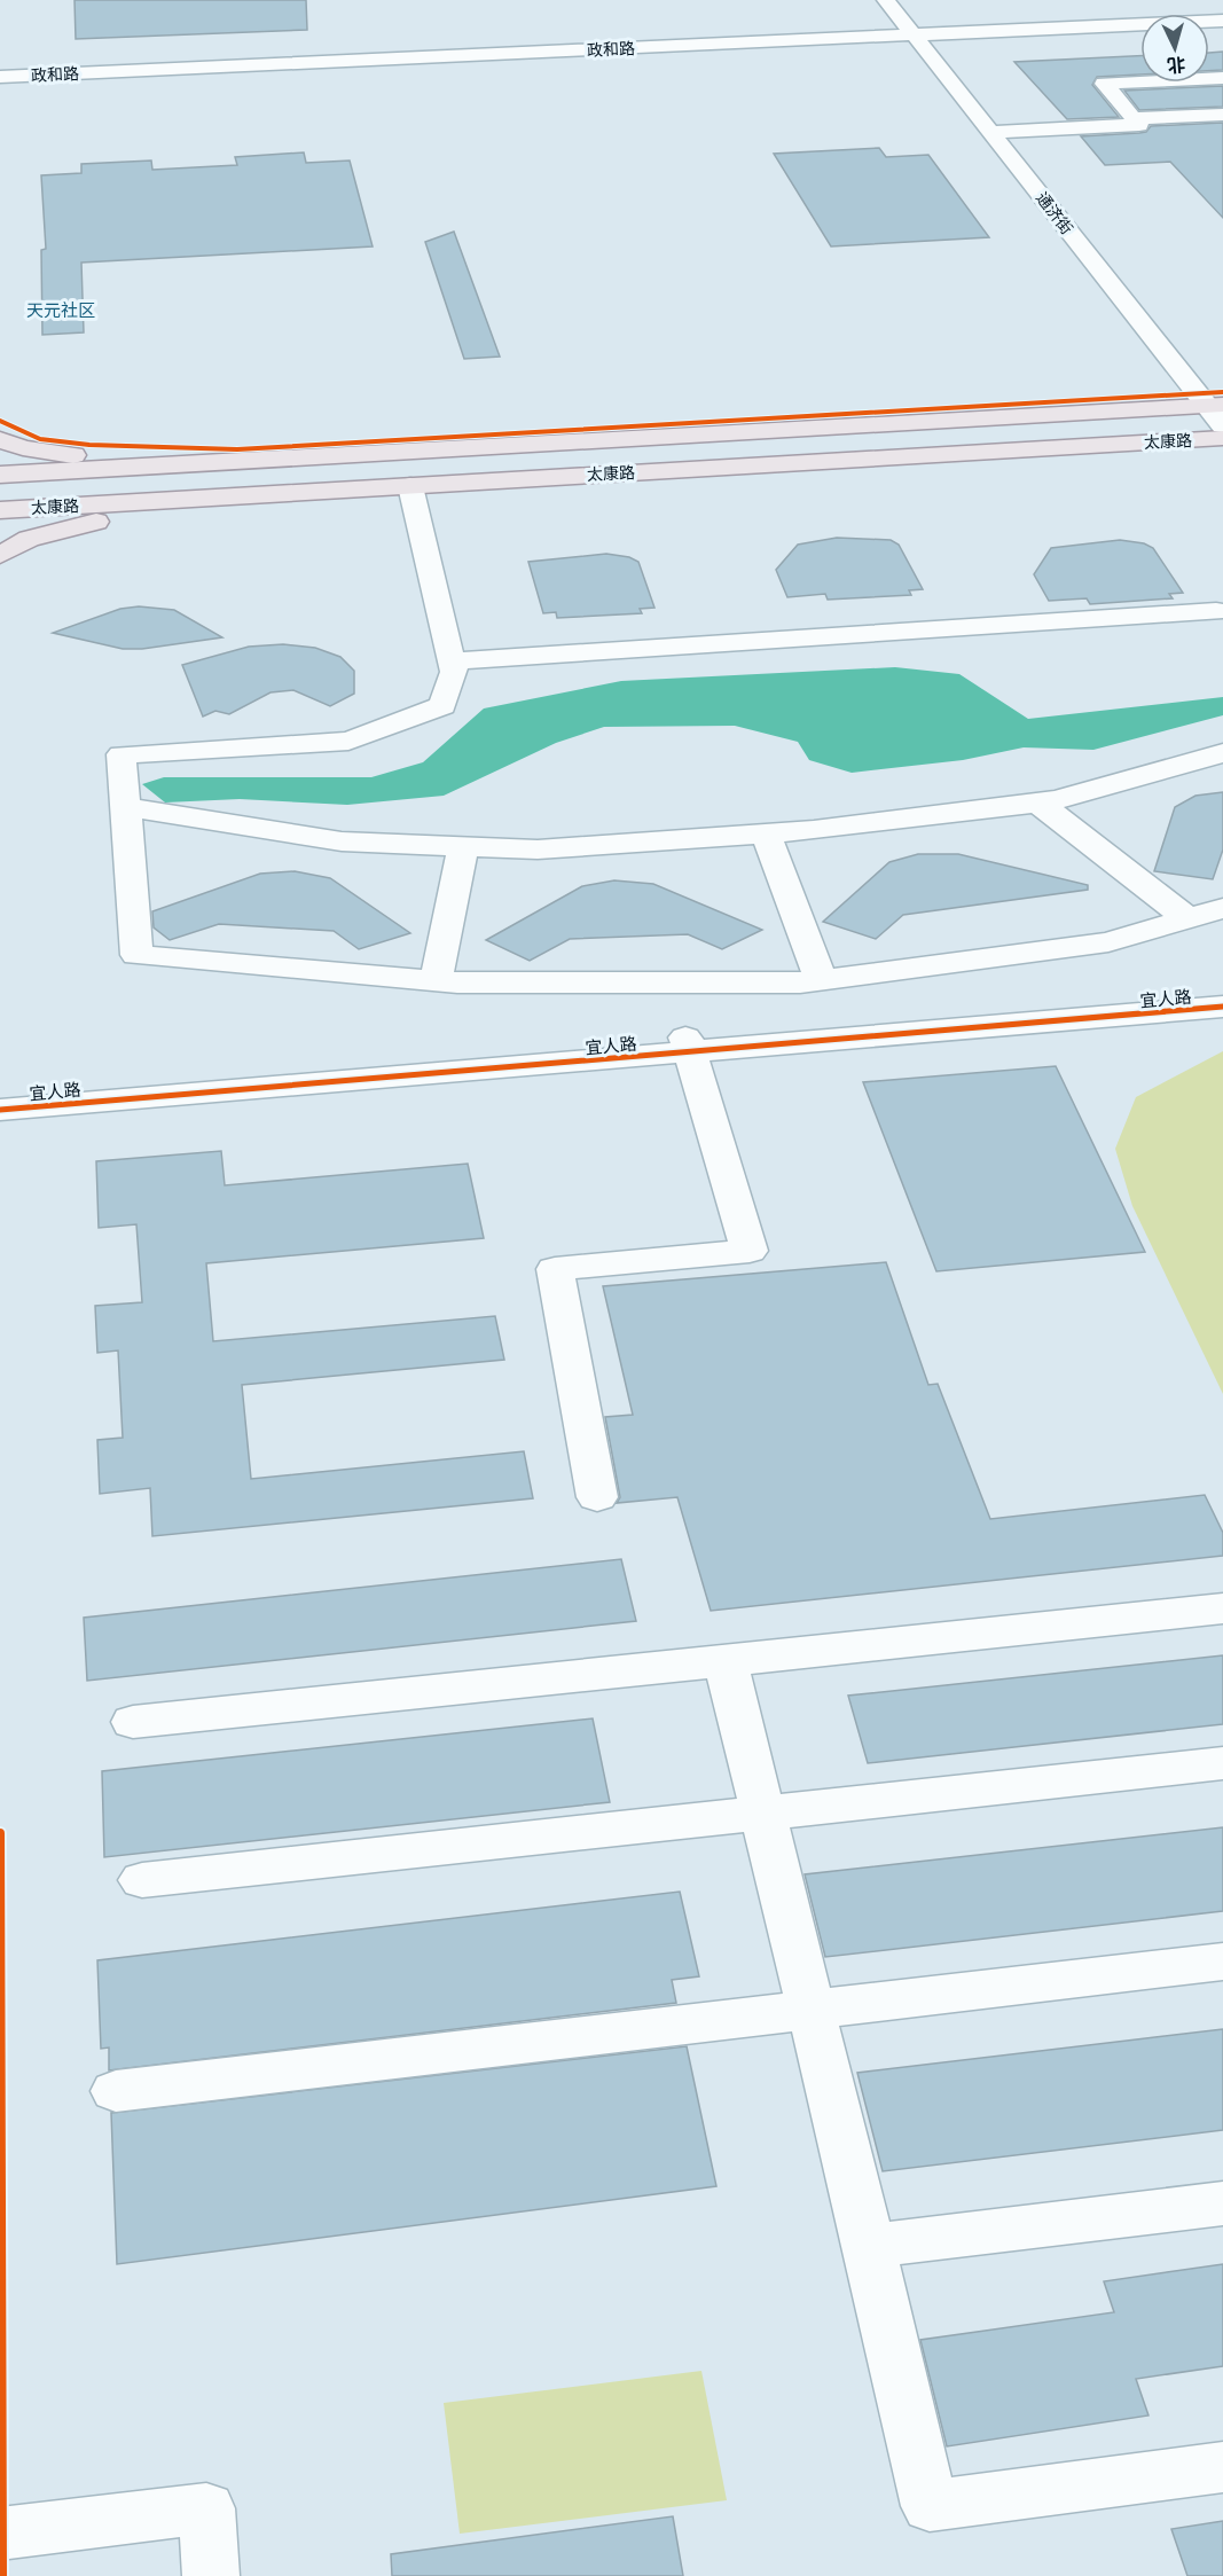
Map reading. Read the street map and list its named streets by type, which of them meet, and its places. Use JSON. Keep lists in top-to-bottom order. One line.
{"streets":{"main road":["太康路"],"street":["政和路","通济街","宜人路"]},"crossings":[["政和路","通济街"],["通济街","太康路"]],"districts":["天元社区"],"north":"bottom"}
